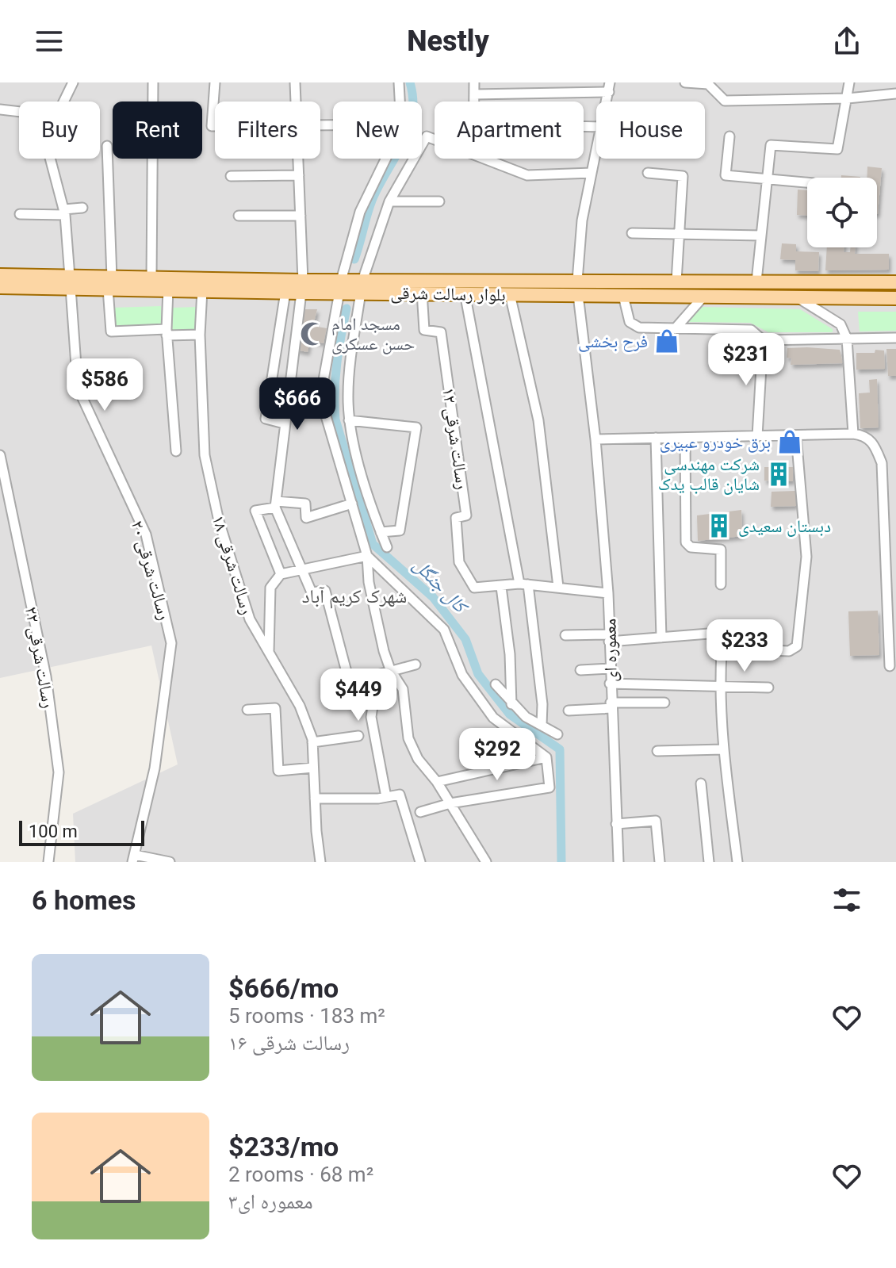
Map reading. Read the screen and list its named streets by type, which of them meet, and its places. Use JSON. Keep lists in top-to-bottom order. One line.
{"streets":{"main road":["بلوار رسالت شرقی"],"street":["رسالت شرقی ۱۲","رسالت شرقی ۱۸","رسالت شرقی ۲۰","معموره ای","رسالت شرقی ۲۲"]},"crossings":[["بلوار رسالت شرقی","رسالت شرقی ۱۲"],["بلوار رسالت شرقی","رسالت شرقی ۱۸"],["بلوار رسالت شرقی","رسالت شرقی ۲۰"],["بلوار رسالت شرقی","معموره ای"]],"districts":["شهرک کریم آباد"],"water":["کال جنگل"],"places":{"mosque":["مسجد امام حسن عسکری"],"shop":["فرح بخشی","برق خودرو عبیری"],"building":["شرکت مهندسی شایان قالب یدک","دبستان سعیدی"]},"scale_bar":"100 m","page":{"header":"Nestly","chip":["Buy","Rent","Filters","New","Apartment","House"],"price":["$231","$586","$666","$233","$449","$292"],"scale":"100 m","heading":"6 homes","list":[{"name":"$666/mo","note":"5 rooms · 183 m² · رسالت شرقی ۱۶"},{"name":"$233/mo","note":"2 rooms · 68 m² · معموره ای۳"}]}}
